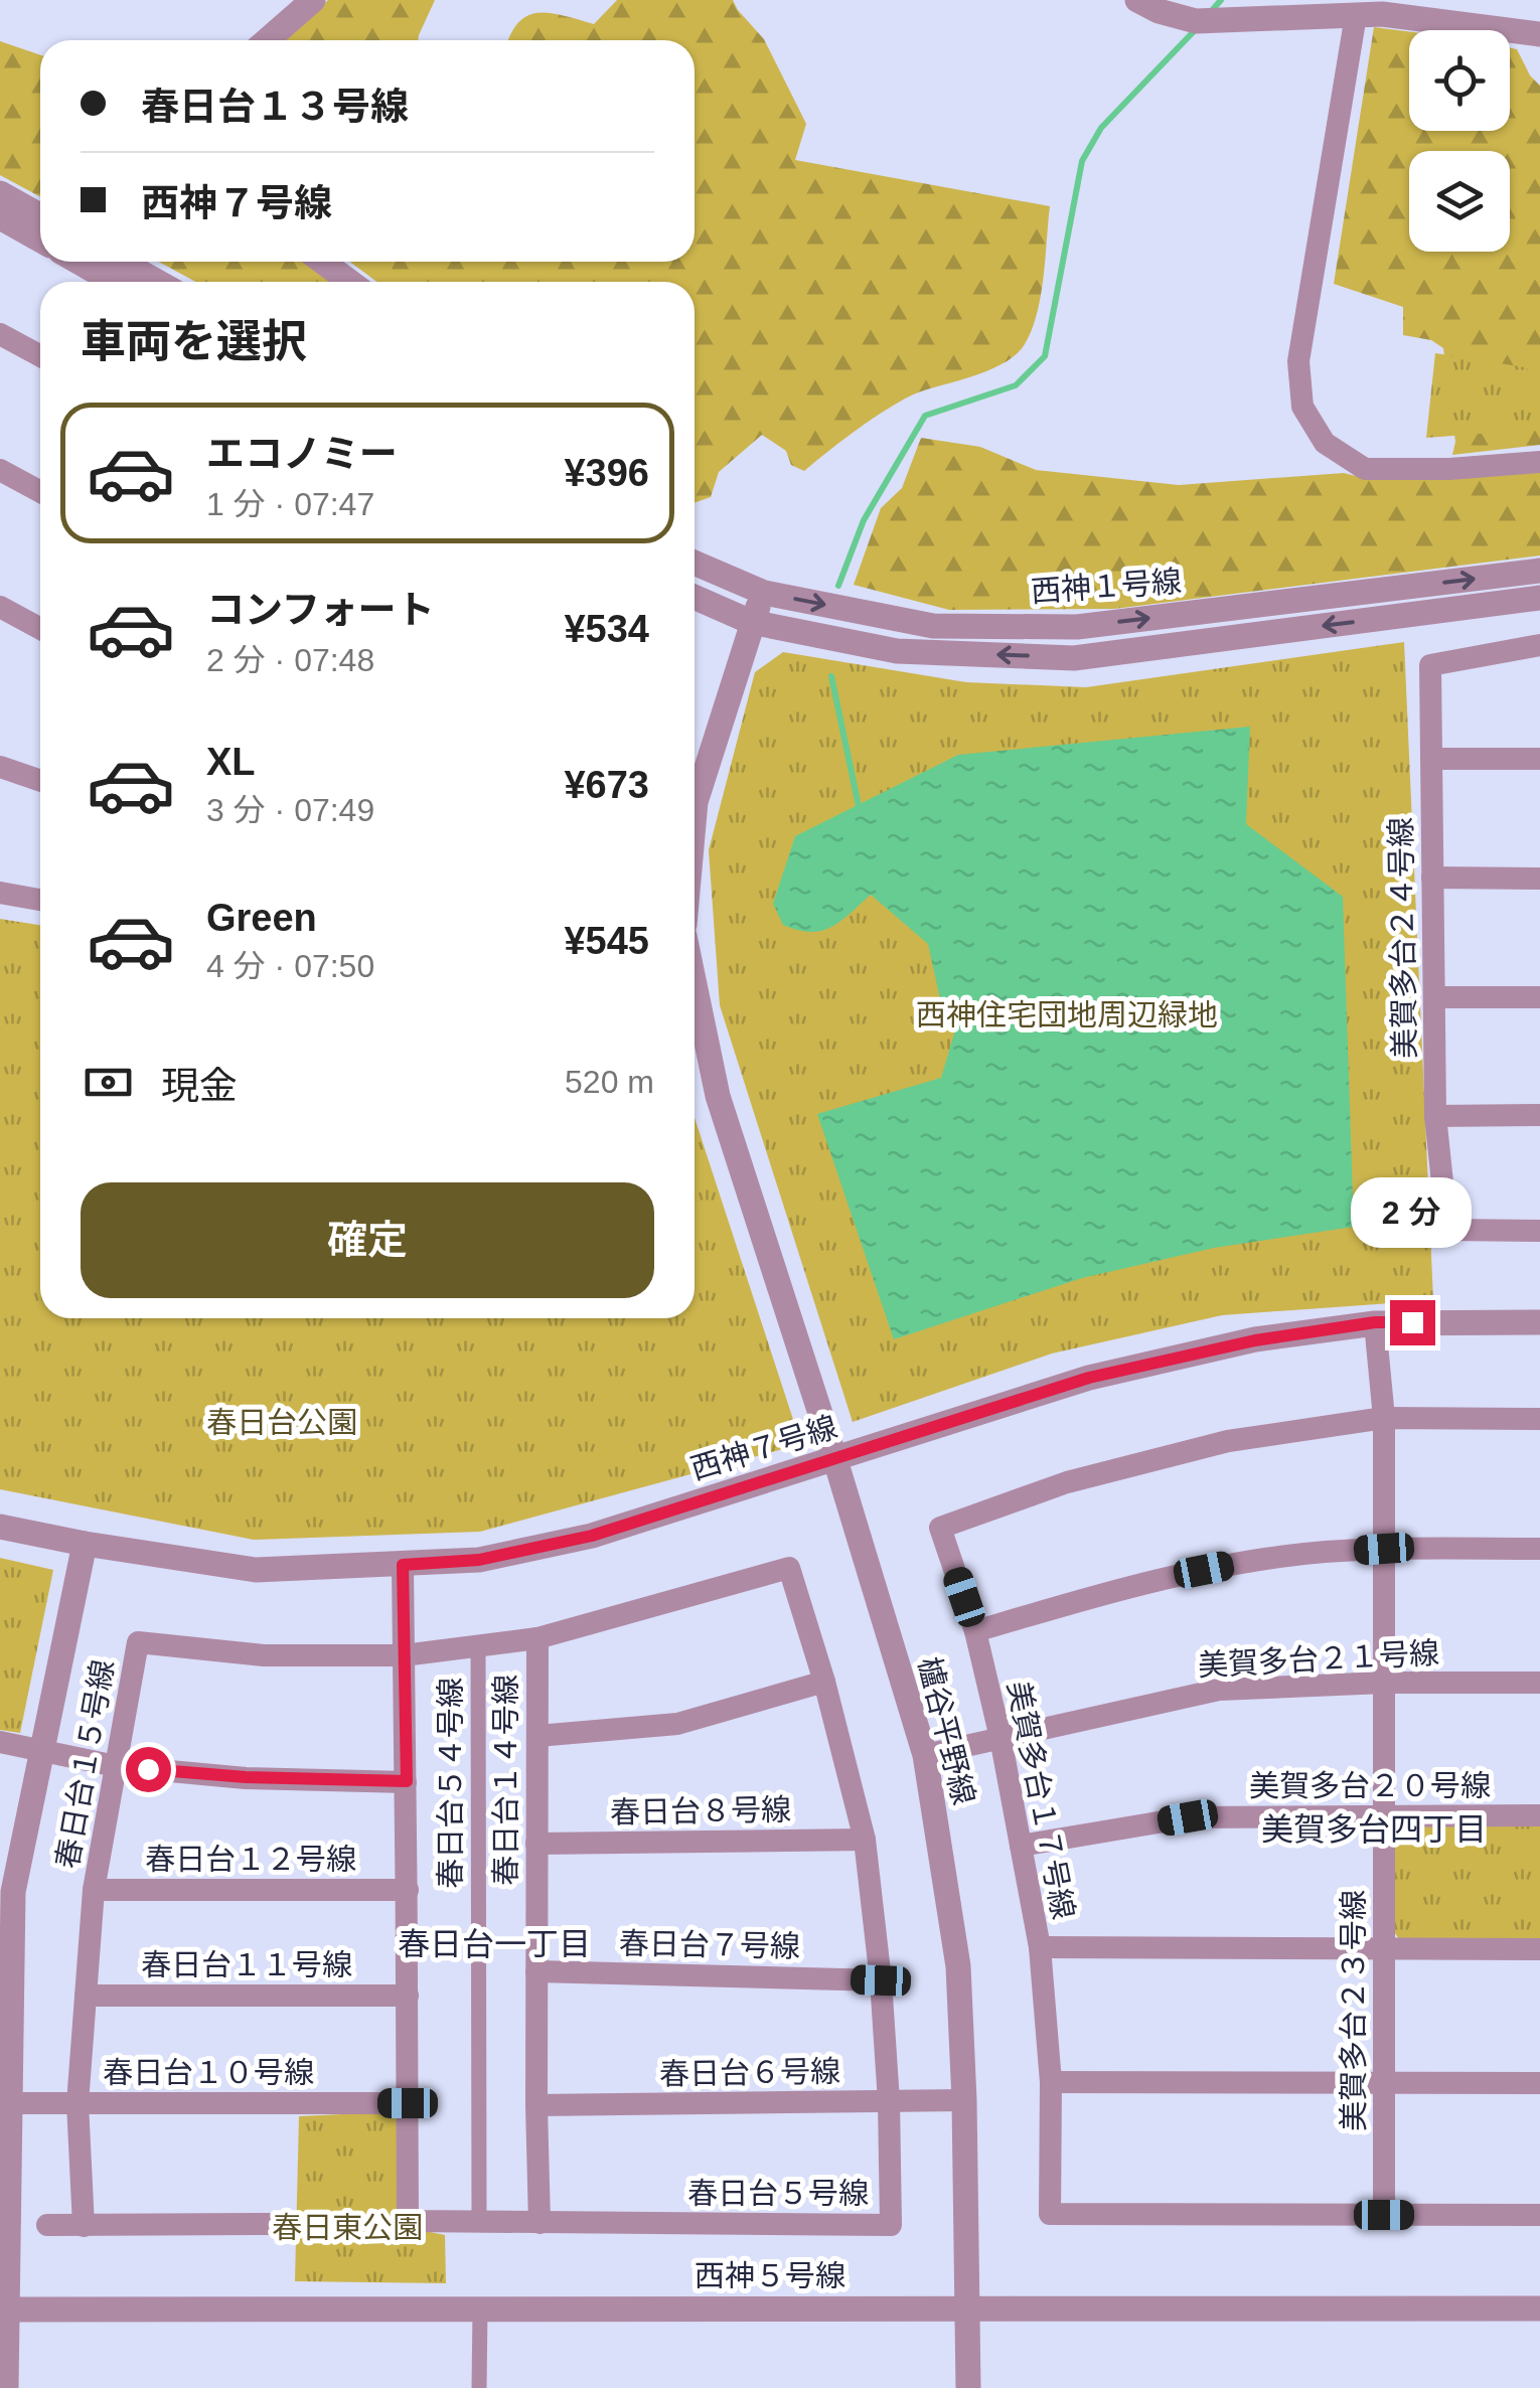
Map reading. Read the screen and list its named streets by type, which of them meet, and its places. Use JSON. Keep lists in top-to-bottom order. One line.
{"streets":{"street":["西神１号線","美賀多台２４号線","西神７号線","美賀多台２１号線","櫨谷平野線","春日台１５号線","春日台１４号線","春日台５４号線","美賀多台２０号線","美賀多台１７号線","春日台８号線","春日台１２号線","春日台７号線","春日台１１号線","美賀多台２３号線","春日台１０号線","春日台６号線","春日台５号線","西神５号線"]},"crossings":[["西神７号線","櫨谷平野線"],["西神７号線","美賀多台２３号線"],["西神７号線","春日台５号線"],["美賀多台２１号線","櫨谷平野線"],["美賀多台２１号線","美賀多台１７号線"],["美賀多台２１号線","美賀多台２３号線"],["櫨谷平野線","春日台６号線"],["櫨谷平野線","西神５号線"],["春日台１５号線","春日台１２号線"],["春日台１５号線","春日台１１号線"],["春日台１５号線","春日台１０号線"],["春日台１５号線","春日台５号線"],["春日台１４号線","春日台８号線"],["春日台１４号線","春日台７号線"],["春日台１４号線","春日台６号線"],["春日台１４号線","春日台５号線"],["春日台５４号線","春日台５号線"],["美賀多台２０号線","美賀多台１７号線"],["美賀多台２０号線","美賀多台２３号線"],["美賀多台１７号線","美賀多台２３号線"],["春日台８号線","春日台５号線"],["春日台１２号線","春日台５号線"],["春日台７号線","春日台５号線"],["春日台１１号線","春日台５号線"],["春日台１０号線","春日台５号線"],["春日台６号線","春日台５号線"]],"districts":["美賀多台四丁目","春日台一丁目"],"parks":["西神住宅団地周辺緑地","春日台公園","春日東公園"],"page":{"banner":["春日台１３号線","西神７号線"],"heading":"車両を選択","list":[{"name":"エコノミー","note":"1 分 · 07:47","value":"¥396"},{"name":"コンフォート","note":"2 分 · 07:48","value":"¥534"},{"name":"XL","note":"3 分 · 07:49","value":"¥673"},{"name":"Green","note":"4 分 · 07:50","value":"¥545"}],"pay":["現金","520 m"],"buttons":"確定","bubble":"2 分"}}
